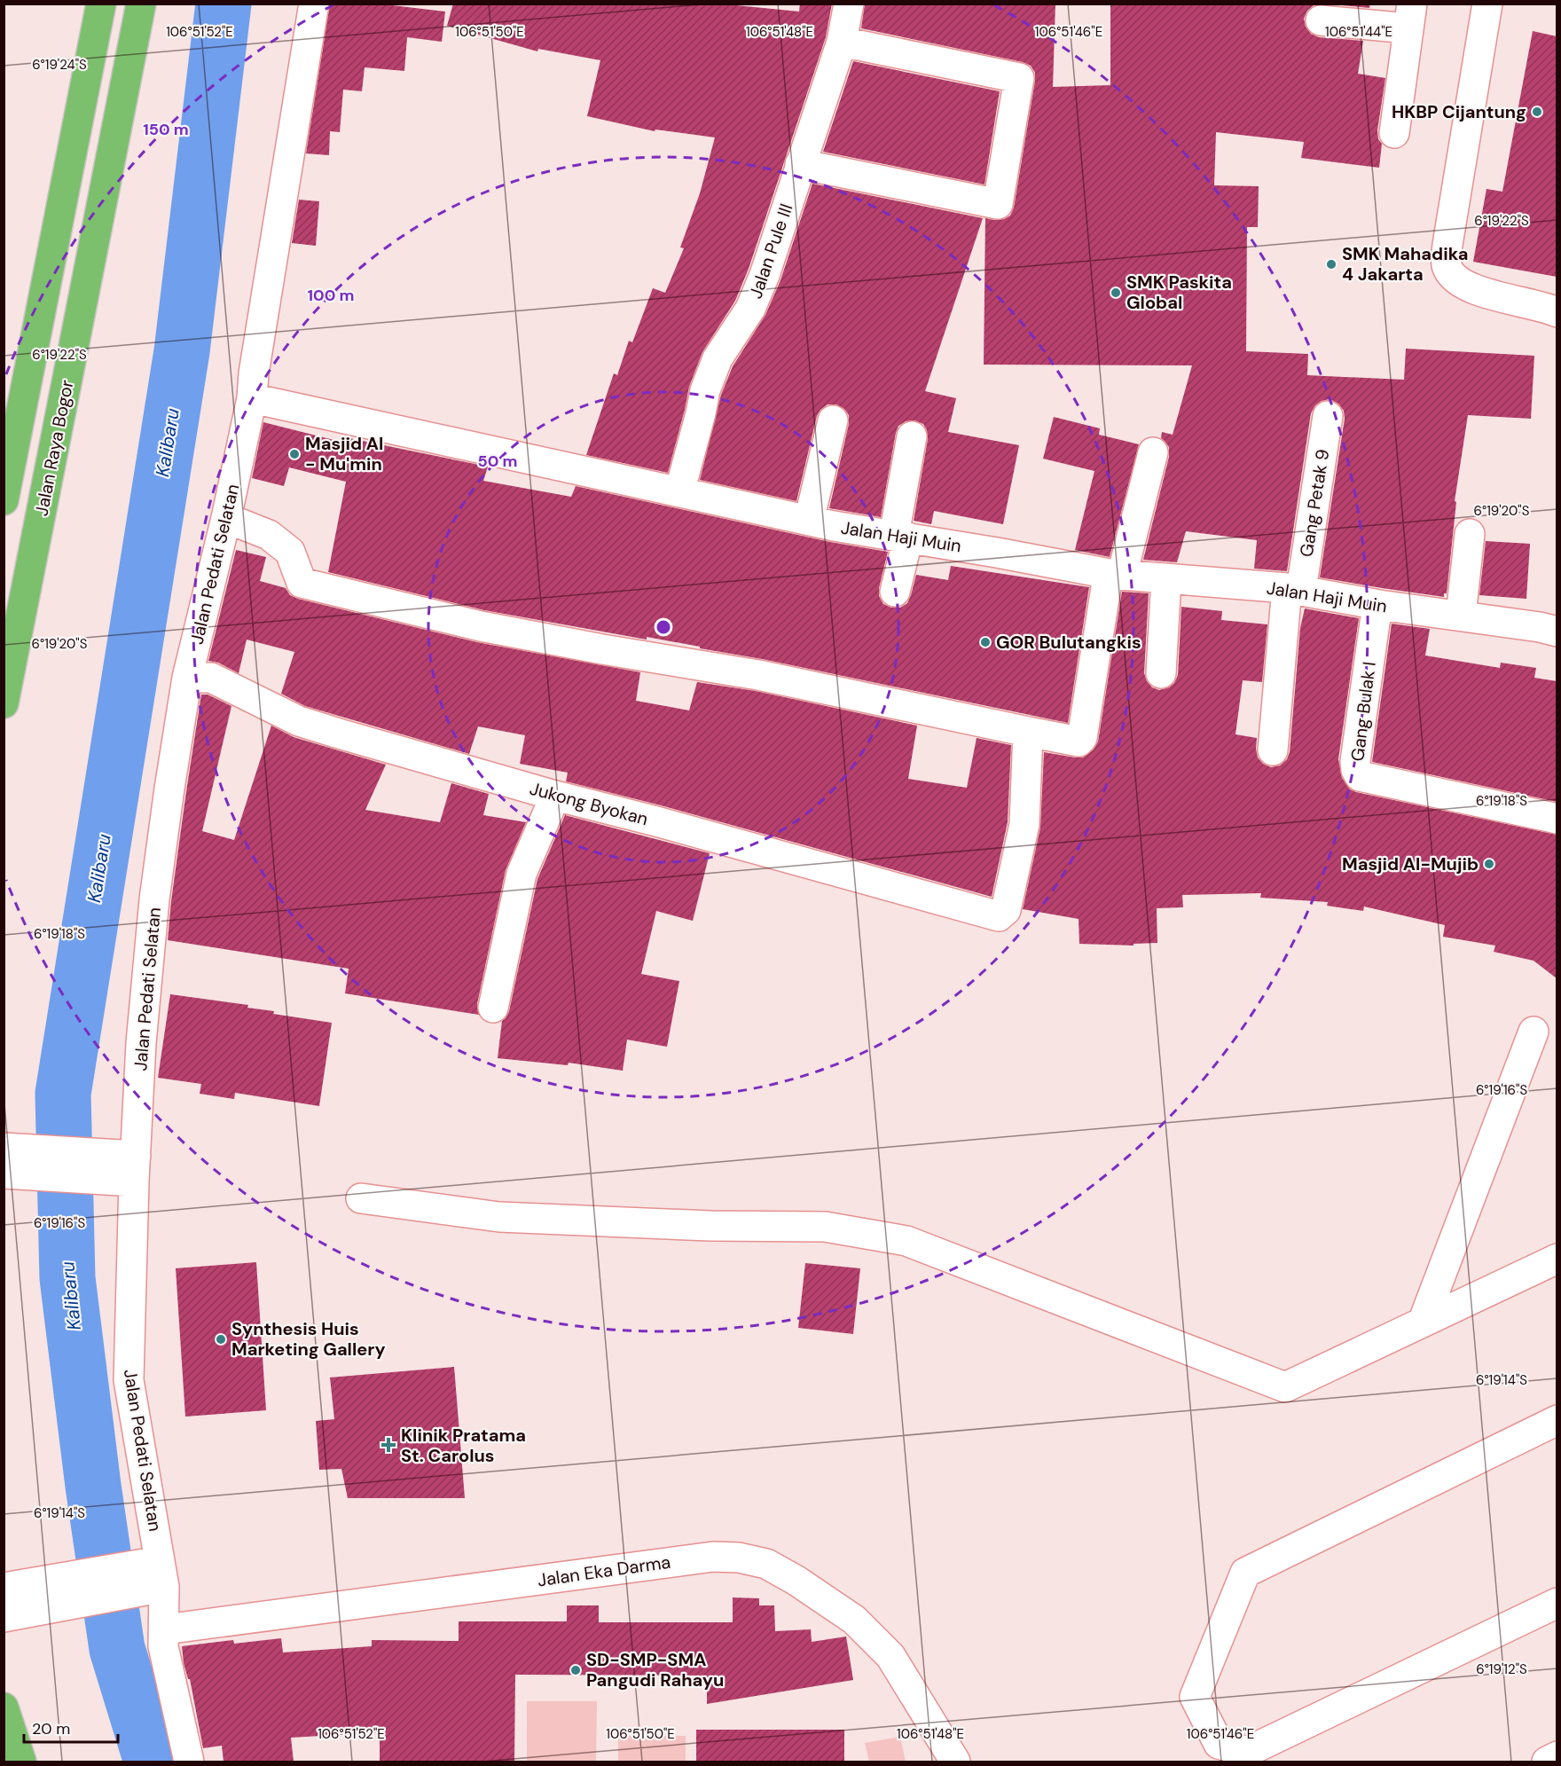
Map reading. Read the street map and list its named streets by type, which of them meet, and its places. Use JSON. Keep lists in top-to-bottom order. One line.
{"streets":{"highway":["Jalan Raya Bogor"],"street":["Jalan Pule III","Gang Petak 9","Jalan Haji Muin","Jalan Pedati Selatan","Gang Bulak I","Jukong Byokan","Jalan Eka Darma"]},"crossings":[["Jalan Pule III","Jalan Haji Muin"],["Gang Petak 9","Jalan Haji Muin"],["Jalan Haji Muin","Jalan Pedati Selatan"],["Jalan Haji Muin","Gang Bulak I"],["Jalan Pedati Selatan","Jukong Byokan"],["Jalan Pedati Selatan","Jalan Eka Darma"]],"water":["Kalibaru"],"places":{"other":["HKBP Cijantung","SMK Mahadika 4 Jakarta","SMK Paskita Global","Masjid Al - Mu'min","GOR Bulutangkis","Masjid Al-Mujib","Synthesis Huis Marketing Gallery","SD-SMP-SMA Pangudi Rahayu"],"health":["Klinik Pratama St. Carolus"]},"scale_bar":"20 m","coordinates":["106°51'52\"E","106°51'50\"E","106°51'48\"E","106°51'46\"E","106°51'44\"E","6°19'24\"S","6°19'22\"S","6°19'20\"S","6°19'18\"S","6°19'16\"S","6°19'14\"S","6°19'12\"S"],"rings":["150 m","100 m","50 m"]}
